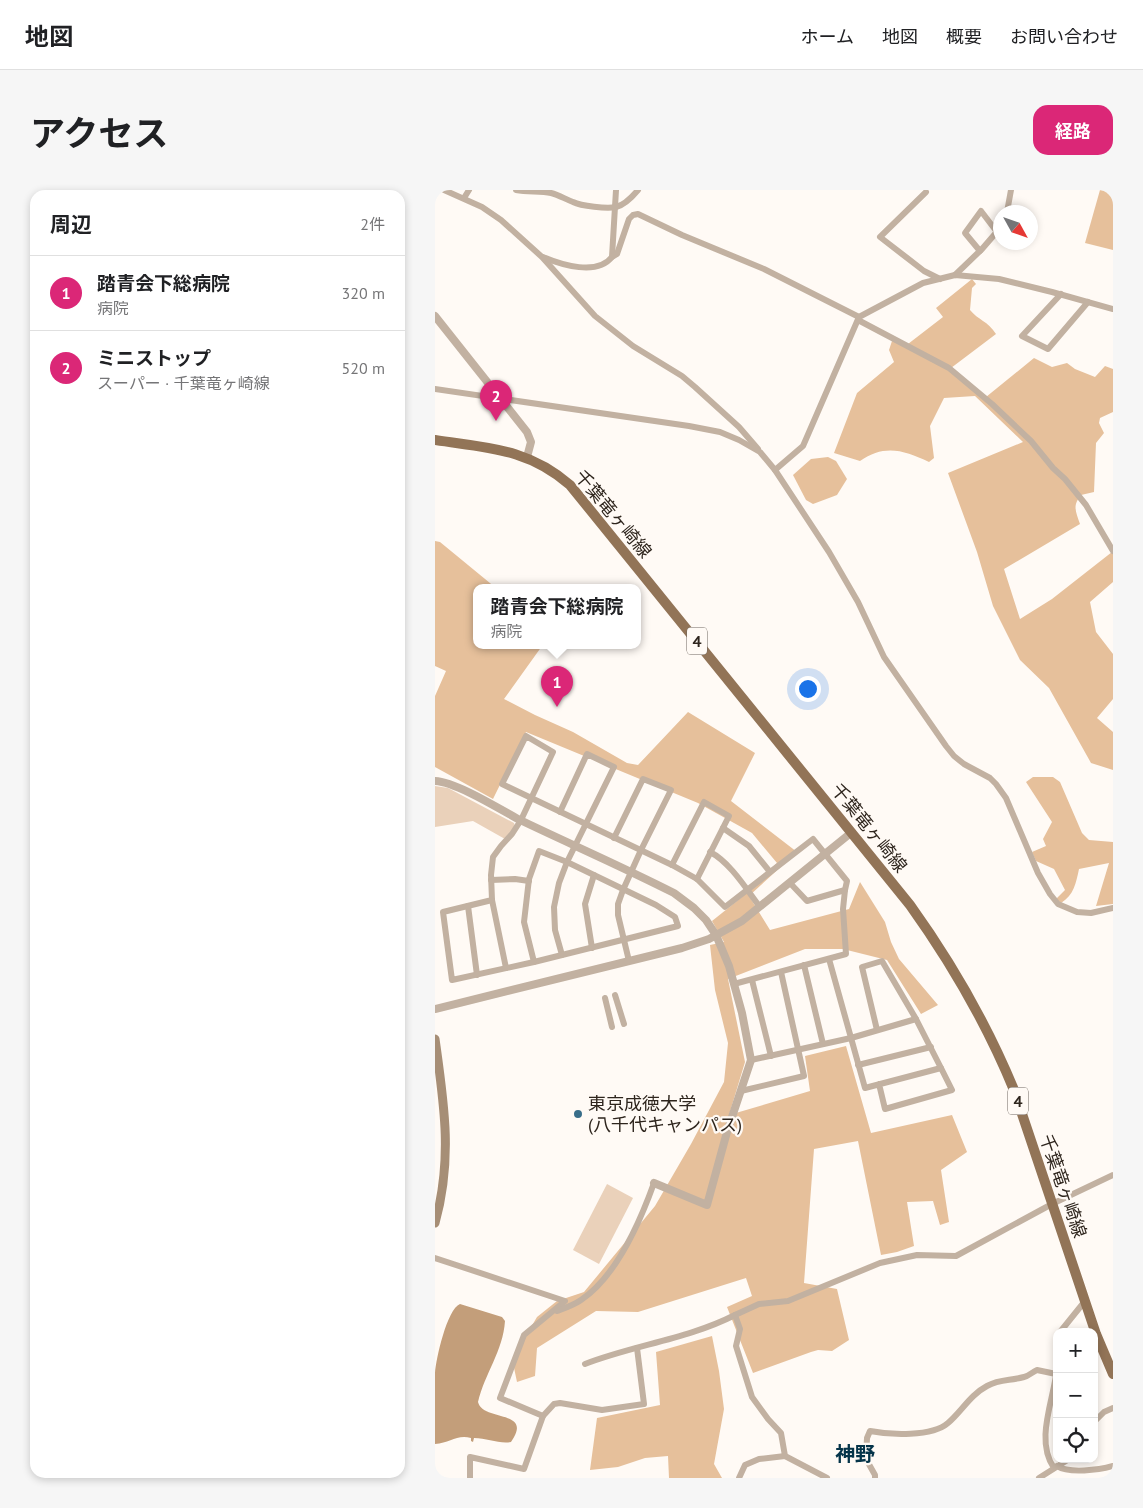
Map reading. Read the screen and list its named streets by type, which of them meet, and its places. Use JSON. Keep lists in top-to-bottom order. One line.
{"streets":{"main road":["千葉竜ヶ崎線","4"]},"districts":["神野"],"places":["東京成徳大学 (八千代キャンパス)"],"north":"bottom right","page":{"header":"地図","nav":["ホーム","地図","概要","お問い合わせ"],"title":"アクセス","buttons":"経路","heading":["周辺","2件"],"list":[{"mark":"1","name":"踏青会下総病院","note":"病院","value":"320 m"},{"mark":"2","name":"ミニストップ","note":"スーパー · 千葉竜ヶ崎線","value":"520 m"}],"pins":["2","1"],"popup":["踏青会下総病院","病院"],"map_buttons":["+","−"]}}
